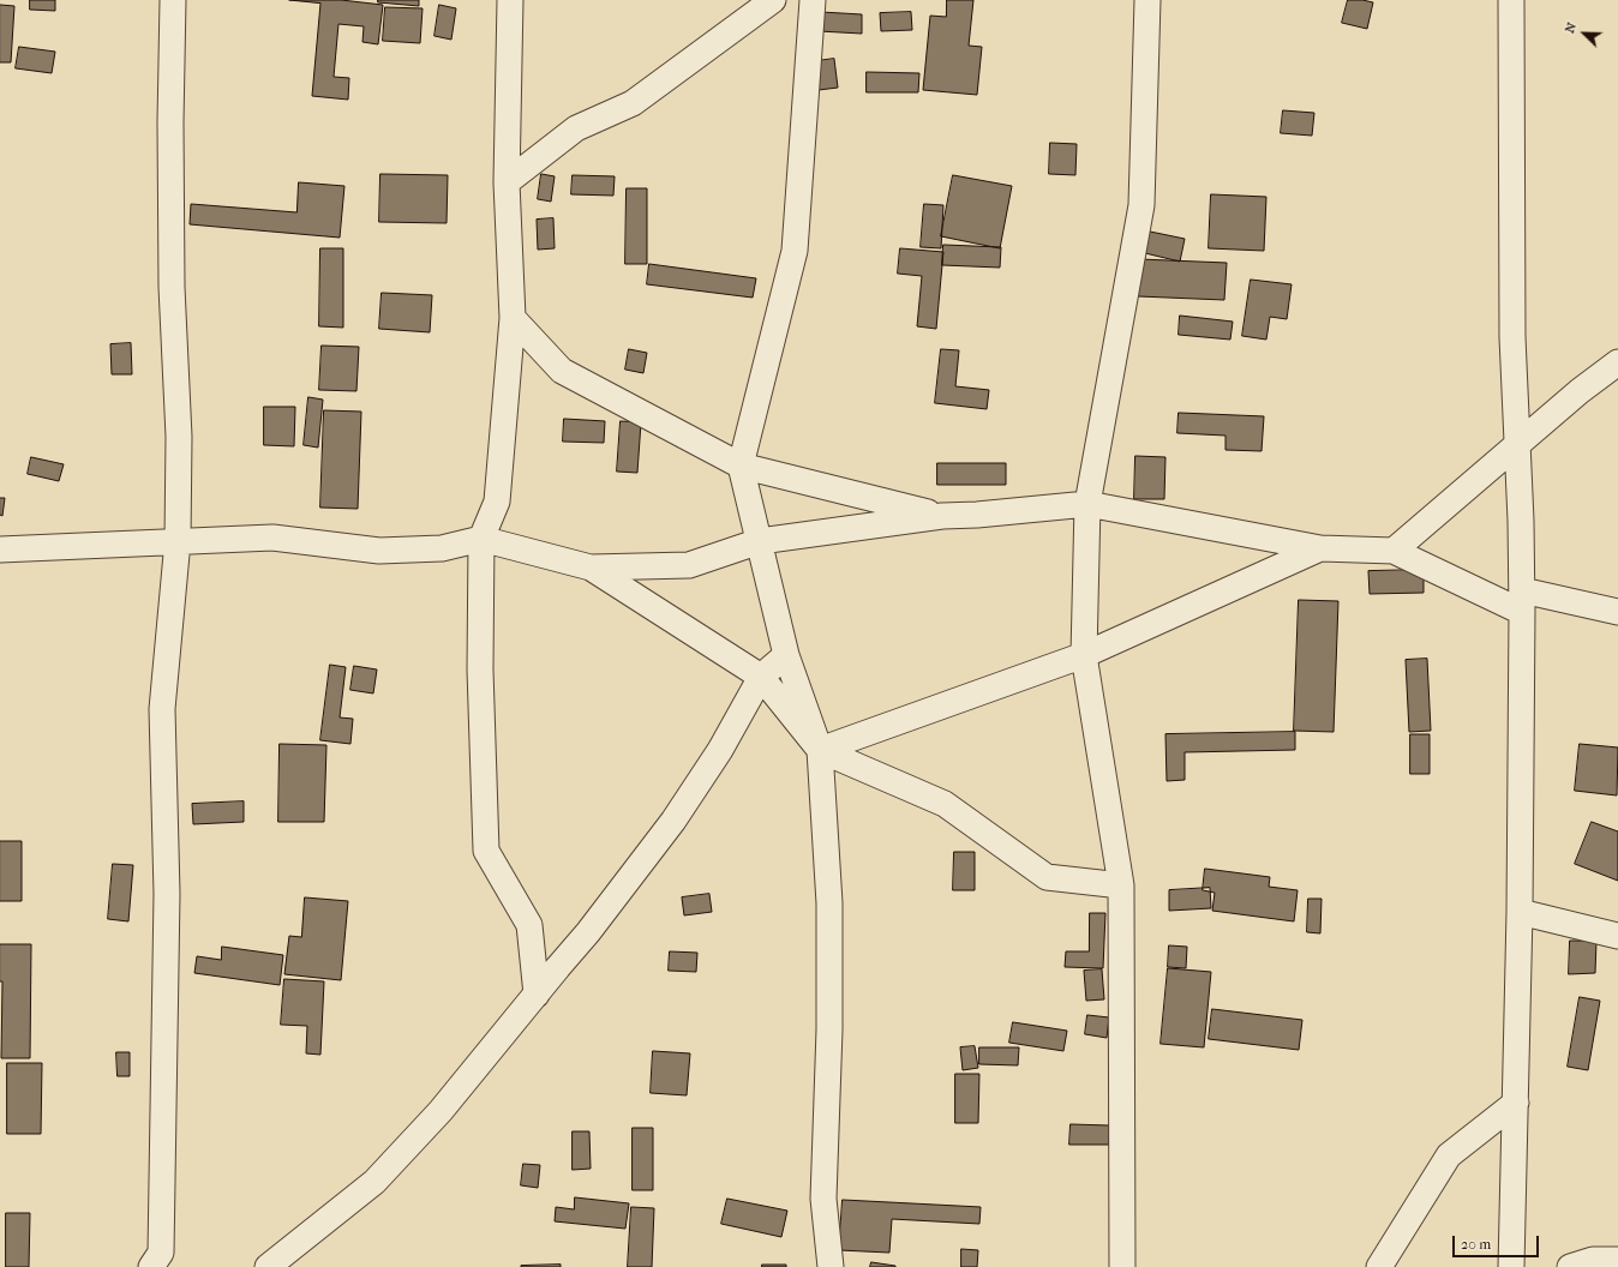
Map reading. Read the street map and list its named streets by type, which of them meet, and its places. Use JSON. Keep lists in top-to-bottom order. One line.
{"scale_bar":"20 m","north":"top left"}
